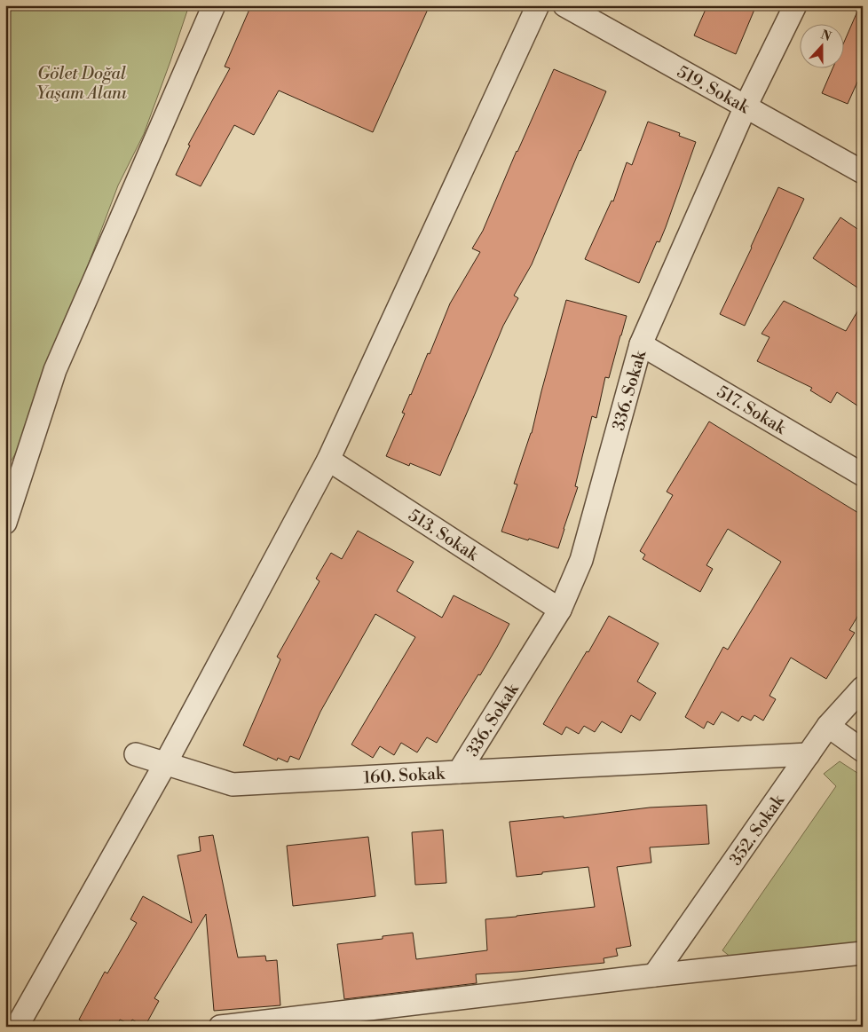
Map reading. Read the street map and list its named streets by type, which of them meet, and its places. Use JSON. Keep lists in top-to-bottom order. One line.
{"streets":{"street":["519. Sokak","336. Sokak","517. Sokak","513. Sokak","160. Sokak","352. Sokak"]},"crossings":[["519. Sokak","336. Sokak"],["336. Sokak","517. Sokak"],["336. Sokak","513. Sokak"],["336. Sokak","160. Sokak"],["160. Sokak","352. Sokak"]],"parks":["Gölet Doğal Yaşam Alanı"],"north":"top"}
